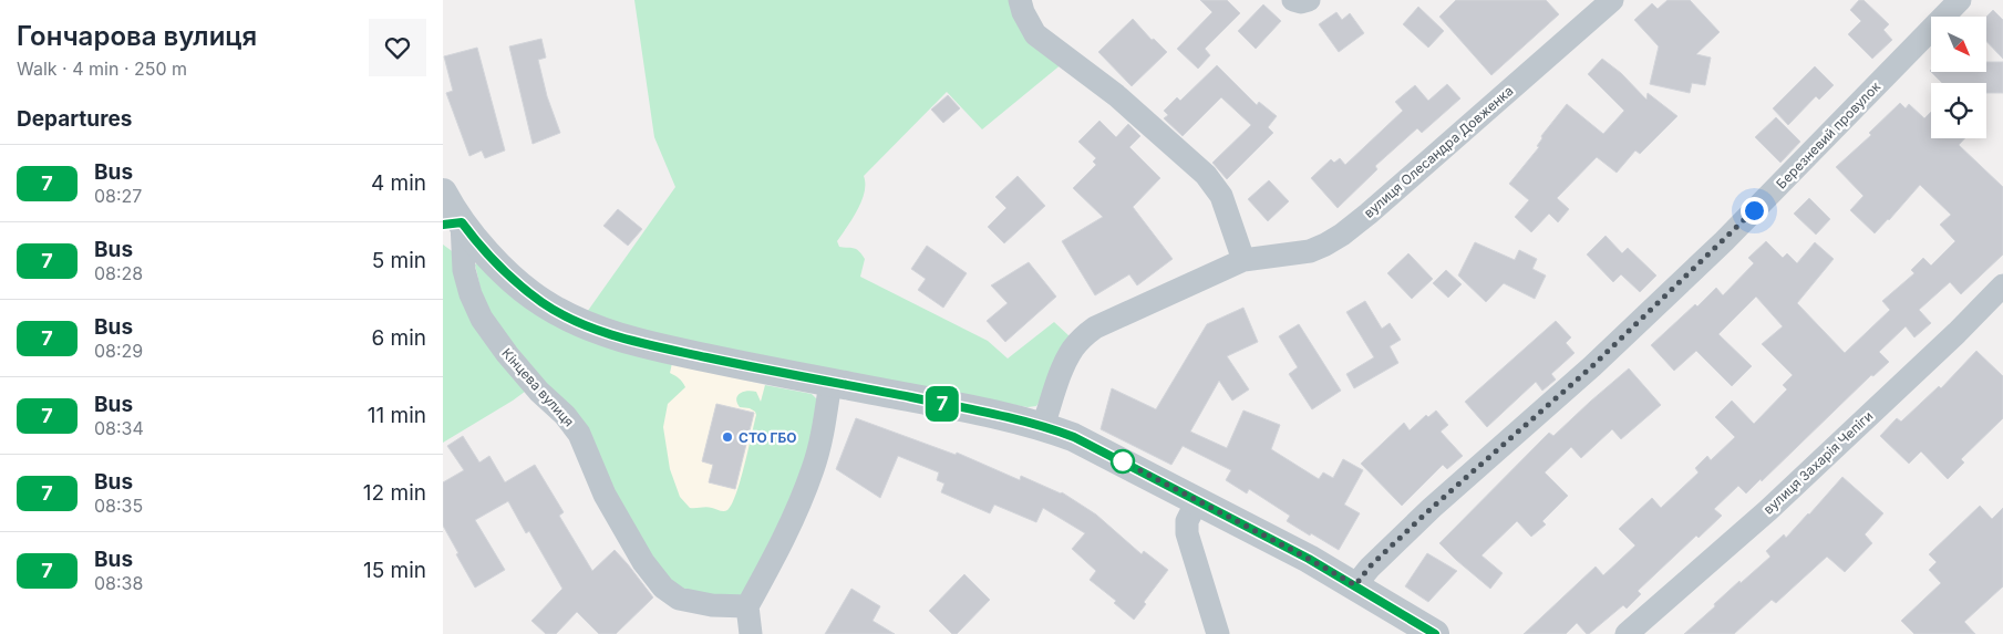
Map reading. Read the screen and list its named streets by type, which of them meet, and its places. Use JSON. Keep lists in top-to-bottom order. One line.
{"streets":{"street":["Березневий провулок","вулиця Олесандра Довженка","Кінцева вулиця","вулиця Захарія Чепіги"]},"places":["СТО ГБО"],"lines":["bus line 7"],"north":"bottom right","page":{"heading":[["Гончарова вулиця","Walk · 4 min · 250 m"],"Departures"],"on_map":"7","list":[{"mark":"7","name":"Bus","note":"08:27","value":"4 min"},{"mark":"7","name":"Bus","note":"08:28","value":"5 min"},{"mark":"7","name":"Bus","note":"08:29","value":"6 min"},{"mark":"7","name":"Bus","note":"08:34","value":"11 min"},{"mark":"7","name":"Bus","note":"08:35","value":"12 min"},{"mark":"7","name":"Bus","note":"08:38","value":"15 min"}]}}
